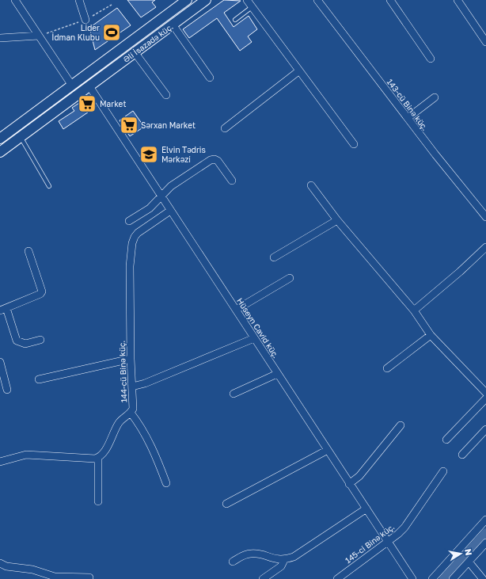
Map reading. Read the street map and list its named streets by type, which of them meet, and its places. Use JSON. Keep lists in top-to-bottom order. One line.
{"streets":{"main road":["Əli İsazadə küç."],"street":["143-cü Binə küç.","Hüseyn Cavid küç.","144-cü Binə küç.","145-ci Binə küç."]},"crossings":[["Əli İsazadə küç.","Hüseyn Cavid küç."],["Hüseyn Cavid küç.","144-cü Binə küç."],["Hüseyn Cavid küç.","145-ci Binə küç."]],"places":{"sports":["Lider İdman Klubu"],"supermarket":["Market","Sərxan Market"],"school or university":["Elvin Tədris Mərkəzi"]},"north":"right"}
